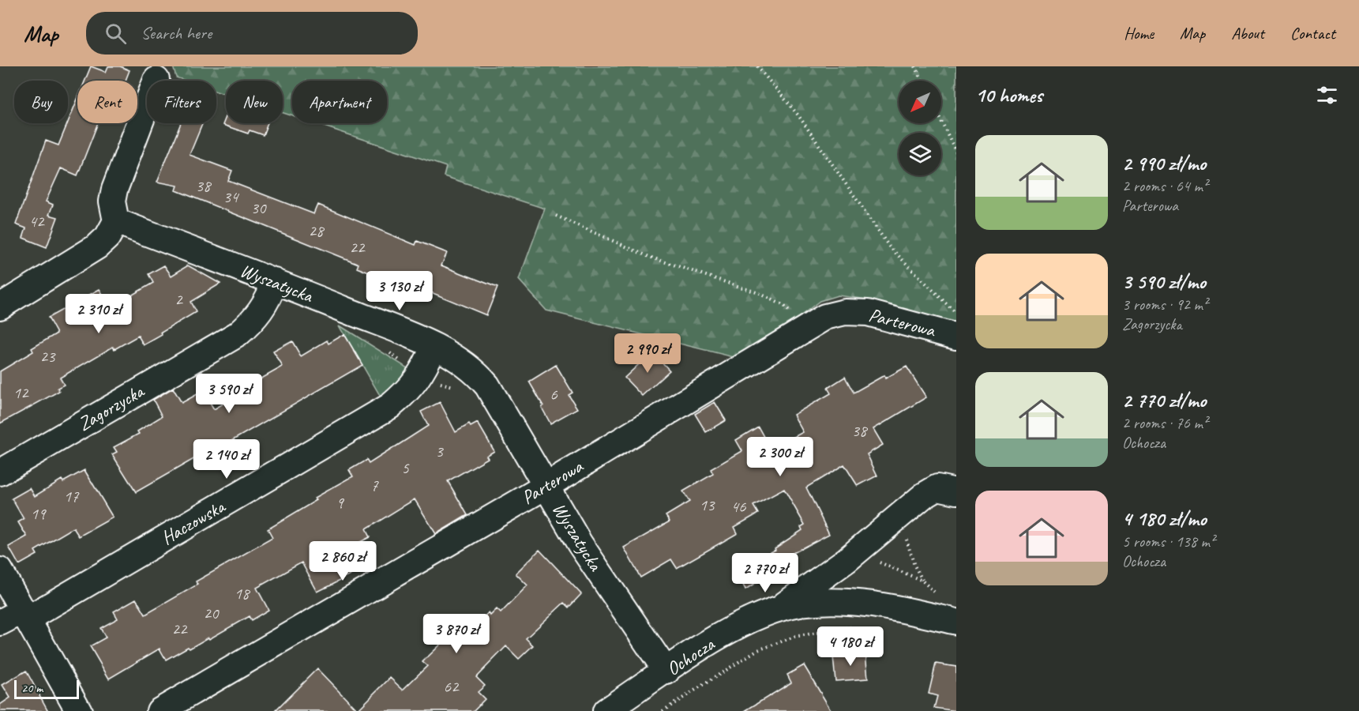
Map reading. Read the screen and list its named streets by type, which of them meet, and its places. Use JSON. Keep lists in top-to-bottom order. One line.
{"streets":{"street":["Wyszatycka","Parterowa","Zagorzycka","Haczowska","Ochocza"]},"crossings":[["Wyszatycka","Parterowa"],["Wyszatycka","Zagorzycka"],["Wyszatycka","Haczowska"],["Wyszatycka","Ochocza"]],"house_numbers":["38","34","30","42","28","22","2","23","12","6","38","3","5","7","17","9","13","46","19","18","20","22","62"],"scale_bar":"20 m","north":"bottom left","page":{"header":"Map","search":"Search here","nav":["Home","Map","About","Contact"],"heading":"10 homes","chip":["Buy","Rent","Filters","New","Apartment"],"list":[{"name":"2 990 zł/mo","note":"2 rooms · 64 m² · Parterowa"},{"name":"3 590 zł/mo","note":"3 rooms · 92 m² · Zagorzycka"},{"name":"2 770 zł/mo","note":"2 rooms · 76 m² · Ochocza"},{"name":"4 180 zł/mo","note":"5 rooms · 138 m² · Ochocza"}],"price":["3 130 zł","2 310 zł","2 990 zł","3 590 zł","2 300 zł","2 140 zł","2 860 zł","2 770 zł","3 870 zł","4 180 zł"],"scale":"20 m"}}
